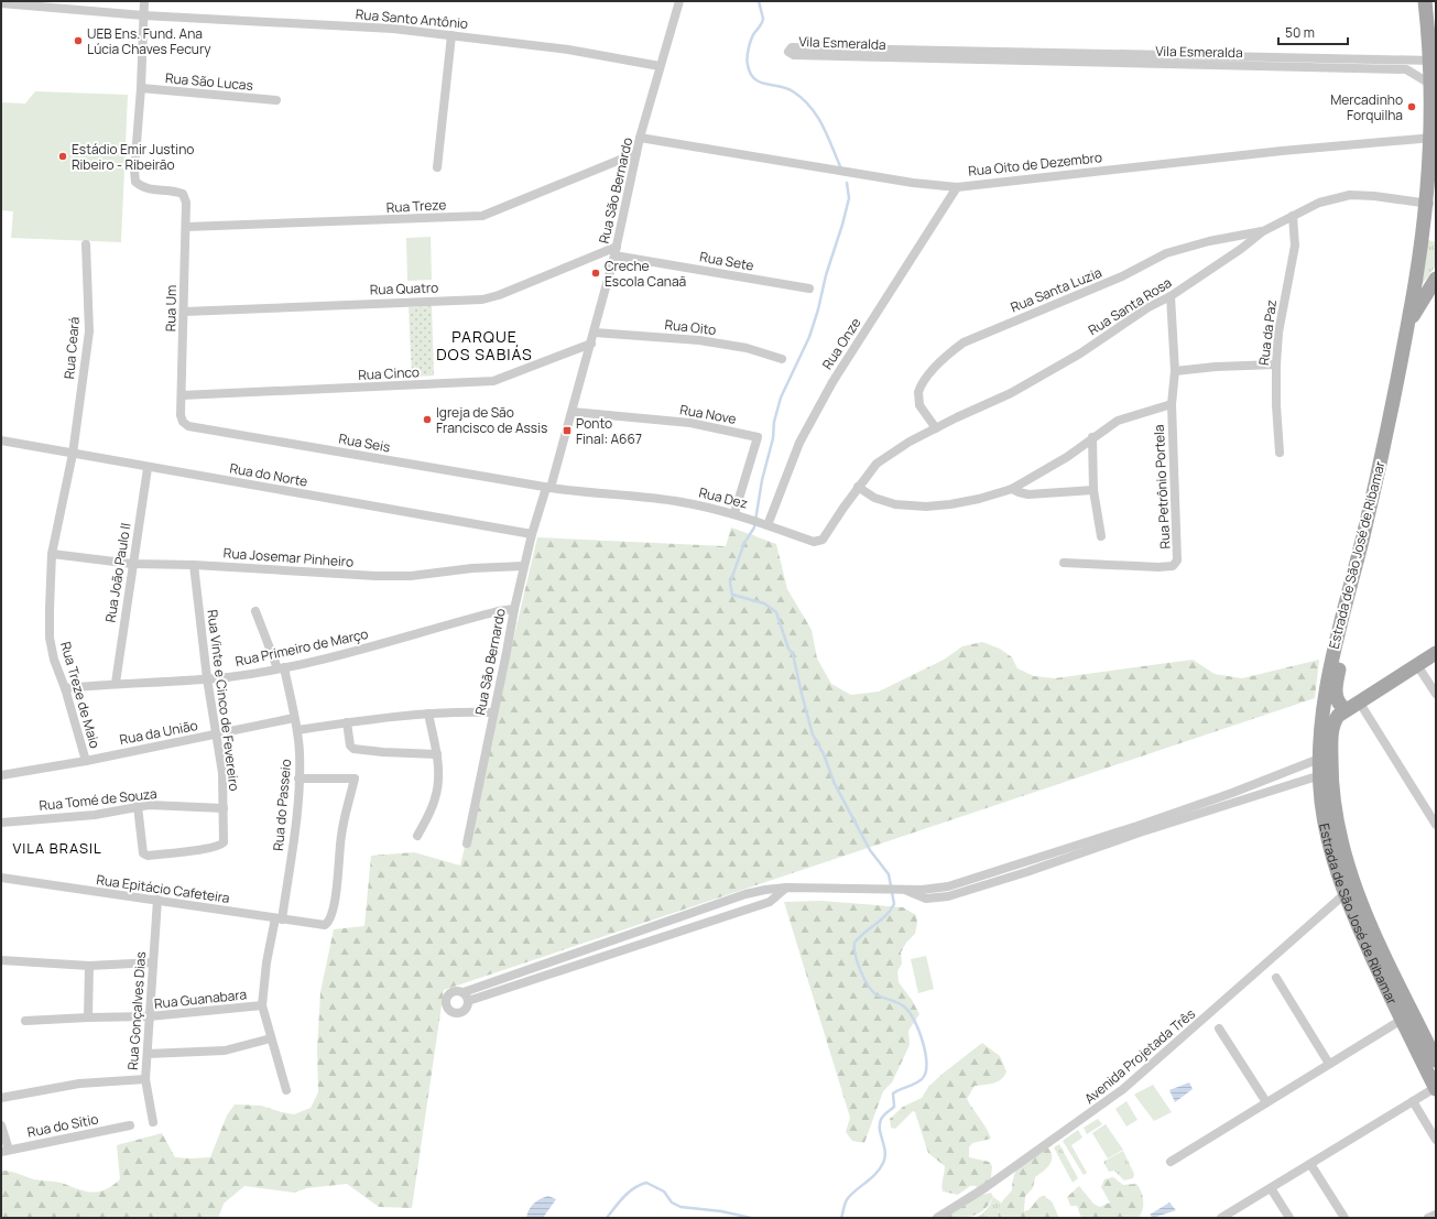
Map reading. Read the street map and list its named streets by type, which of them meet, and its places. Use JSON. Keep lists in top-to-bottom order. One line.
{"streets":{"main road":["Estrada de São José de Ribamar"],"street":["Rua Santo Antônio","Vila Esmeralda","Rua São Lucas","Rua Oito de Dezembro","Rua São Bernardo","Rua Treze","Rua Sete","Rua Quatro","Rua Santa Luzia","Rua Santa Rosa","Rua Um","Rua Oito","Rua da Paz","Rua Onze","Rua Ceará","Rua Cinco","Rua Nove","Rua Seis","Rua do Norte","Rua Petrônio Portela","Rua Dez","Rua Josemar Pinheiro","Rua João Paulo II","Rua Primeiro de Março","Rua Treze de Maio","Rua Vinte e Cinco de Fevereiro","Rua da União","Rua Tomé de Souza","Rua do Passeio","Rua Epitácio Cafeteira","Rua Guanabara","Rua Gonçalves Dias","Avenida Projetada Três","Rua do Sítio"]},"crossings":[["Rua Santo Antônio","Rua São Bernardo"],["Vila Esmeralda","Estrada de São José de Ribamar"],["Rua São Lucas","Rua Um"],["Rua Oito de Dezembro","Rua São Bernardo"],["Rua Oito de Dezembro","Rua Onze"],["Rua Oito de Dezembro","Estrada de São José de Ribamar"],["Rua São Bernardo","Rua Treze"],["Rua São Bernardo","Rua Sete"],["Rua São Bernardo","Rua Quatro"],["Rua São Bernardo","Rua Oito"],["Rua São Bernardo","Rua Cinco"],["Rua São Bernardo","Rua Nove"],["Rua São Bernardo","Rua Seis"],["Rua São Bernardo","Rua do Norte"],["Rua São Bernardo","Rua Dez"],["Rua São Bernardo","Rua Josemar Pinheiro"],["Rua São Bernardo","Rua Primeiro de Março"],["Rua Treze","Rua Um"],["Rua Sete","Rua Quatro"],["Rua Quatro","Rua Um"],["Rua Santa Luzia","Rua Santa Rosa"],["Rua Santa Rosa","Rua da Paz"],["Rua Santa Rosa","Rua Petrônio Portela"],["Rua Santa Rosa","Rua Dez"],["Rua Santa Rosa","Estrada de São José de Ribamar"],["Rua Um","Rua Cinco"],["Rua Um","Rua Seis"],["Rua Onze","Rua Dez"],["Rua Ceará","Rua do Norte"],["Rua Ceará","Rua Treze de Maio"],["Rua Nove","Rua Dez"],["Rua Seis","Rua Dez"],["Rua do Norte","Rua João Paulo II"],["Rua do Norte","Rua Treze de Maio"],["Estrada de São José de Ribamar","Avenida Projetada Três"],["Rua Josemar Pinheiro","Rua João Paulo II"],["Rua Josemar Pinheiro","Rua Treze de Maio"],["Rua Josemar Pinheiro","Rua Vinte e Cinco de Fevereiro"],["Rua João Paulo II","Rua Primeiro de Março"],["Rua Primeiro de Março","Rua Treze de Maio"],["Rua Primeiro de Março","Rua Vinte e Cinco de Fevereiro"],["Rua Primeiro de Março","Rua do Passeio"],["Rua Treze de Maio","Rua da União"],["Rua Vinte e Cinco de Fevereiro","Rua da União"],["Rua Vinte e Cinco de Fevereiro","Rua Tomé de Souza"],["Rua da União","Rua do Passeio"],["Rua do Passeio","Rua Epitácio Cafeteira"],["Rua do Passeio","Rua Guanabara"],["Rua Epitácio Cafeteira","Rua Gonçalves Dias"],["Rua Guanabara","Rua Gonçalves Dias"]],"districts":["PARQUE DOS SABIÁS","VILA BRASIL"],"places":{"other":["UEB Ens. Fund. Ana Lúcia Chaves Fecury","Mercadinho Forquilha","Estádio Emir Justino Ribeiro - Ribeirão","Creche Escola Canaã","Igreja de São Francisco de Assis"],"transit":["Ponto Final: A667"]},"scale_bar":"50 m"}
